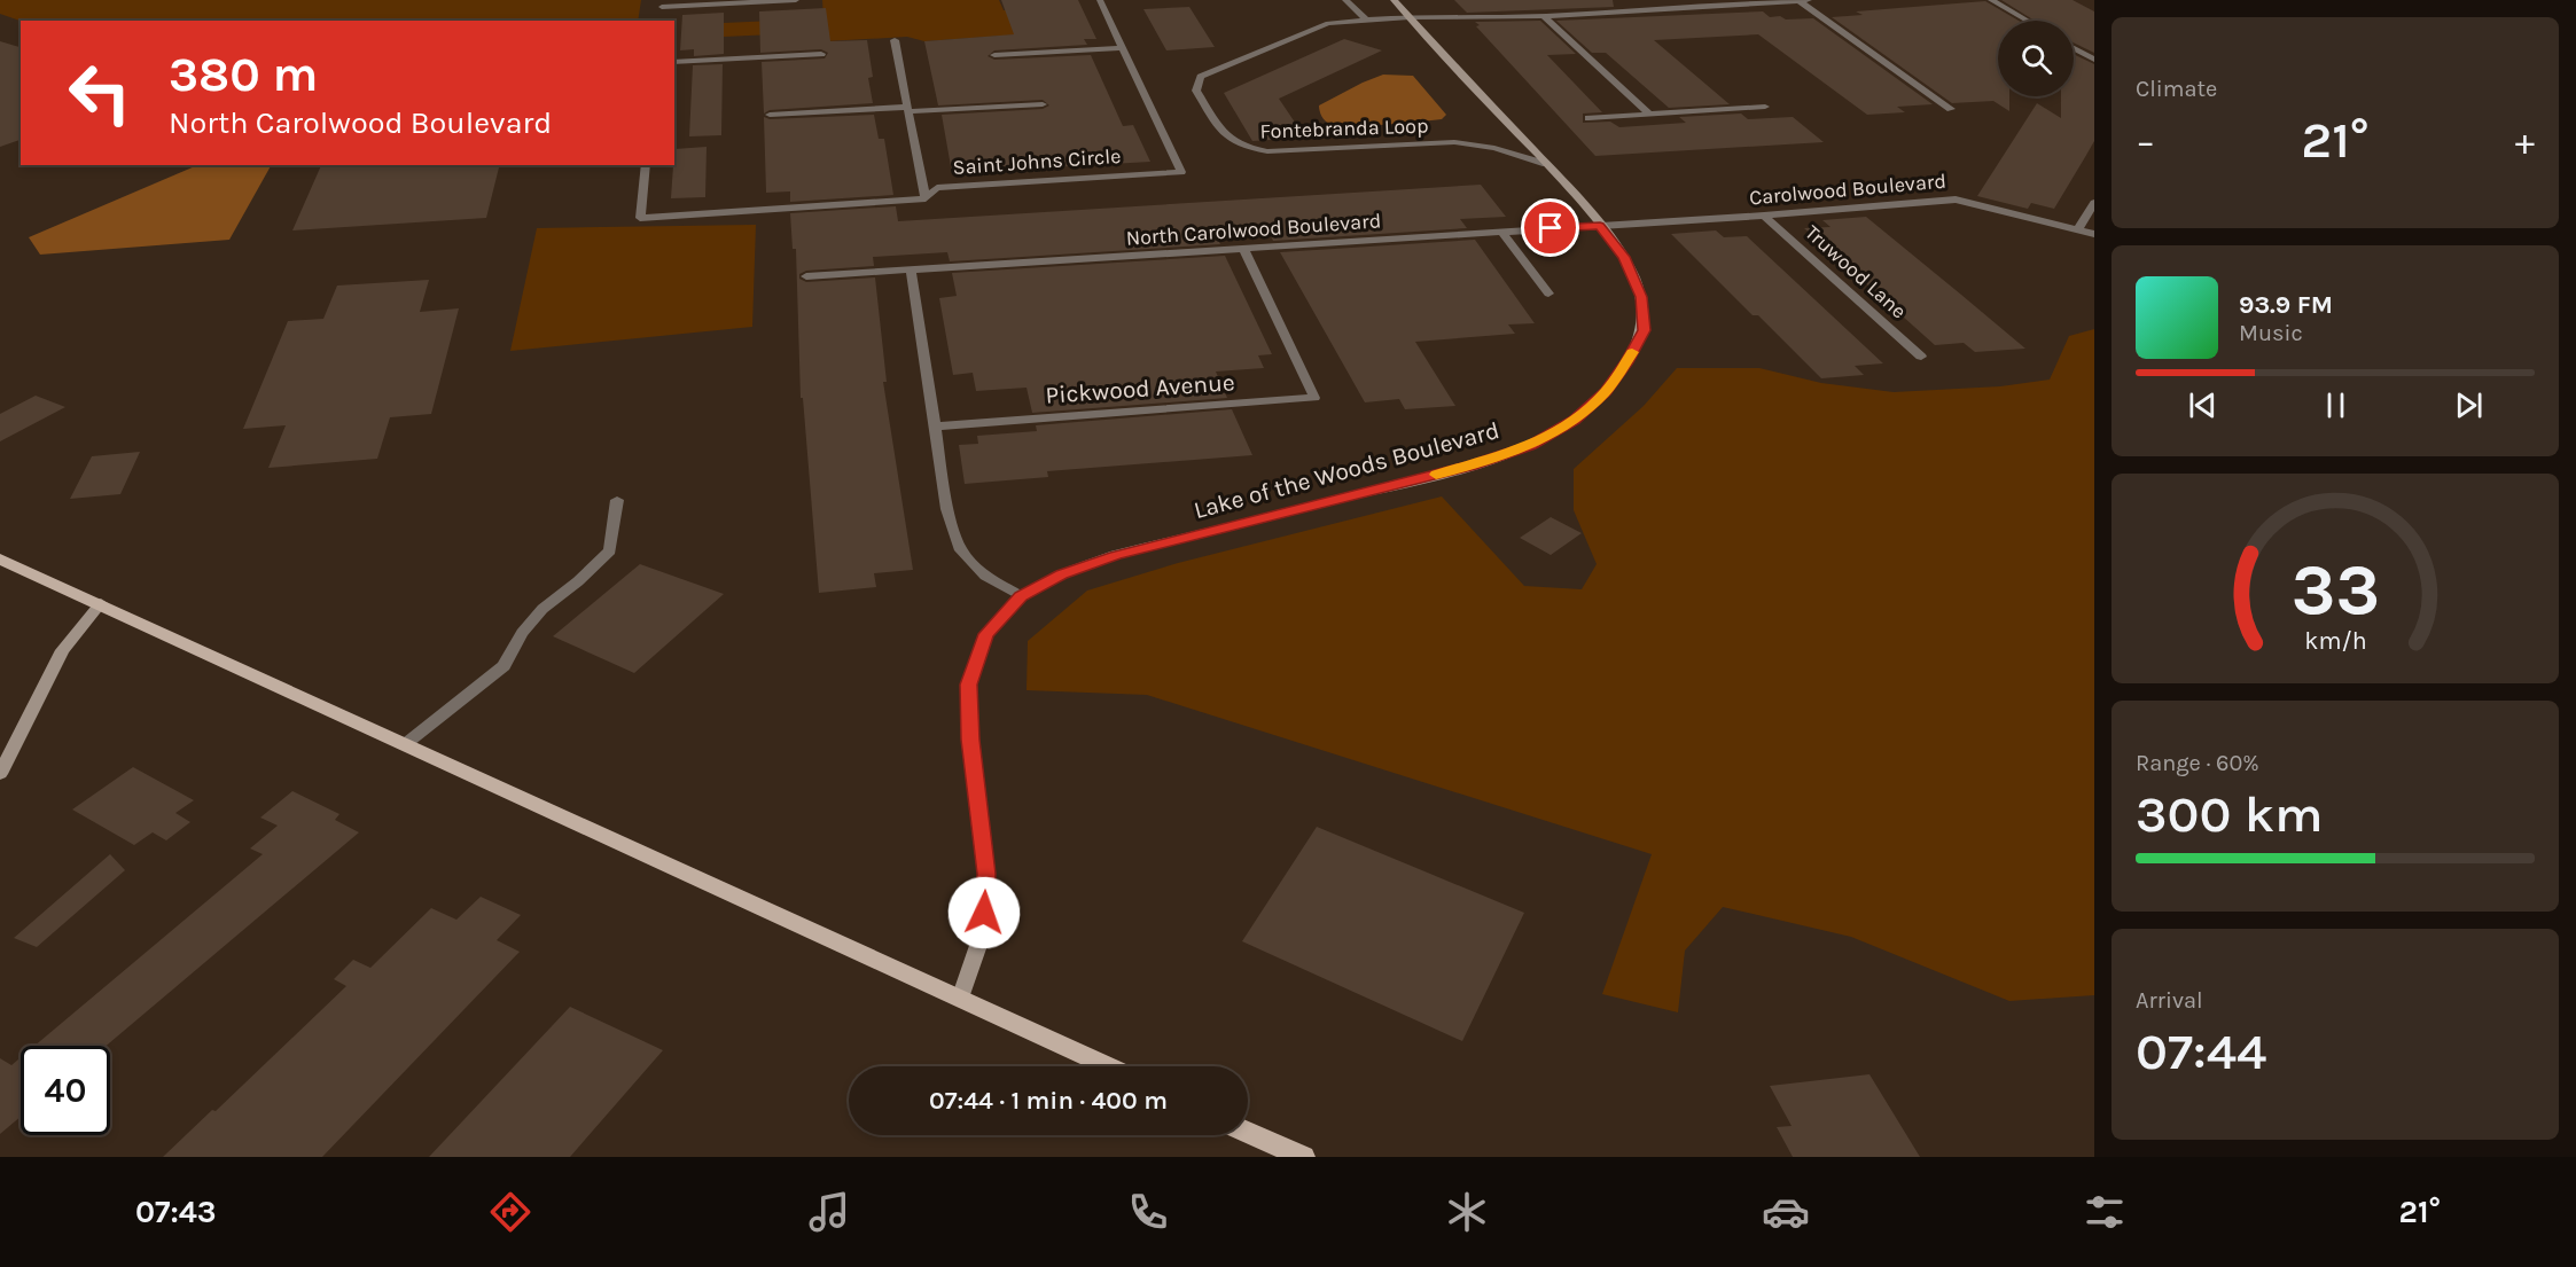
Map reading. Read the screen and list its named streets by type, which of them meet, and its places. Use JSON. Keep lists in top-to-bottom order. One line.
{"streets":{"street":["Fontebranda Loop","Saint Johns Circle","Carolwood Boulevard","North Carolwood Boulevard","Truwood Lane","Pickwood Avenue","Lake of the Woods Boulevard"]},"crossings":[["Fontebranda Loop","Lake of the Woods Boulevard"],["Carolwood Boulevard","North Carolwood Boulevard"],["Carolwood Boulevard","Truwood Lane"],["Carolwood Boulevard","Lake of the Woods Boulevard"],["North Carolwood Boulevard","Pickwood Avenue"],["North Carolwood Boulevard","Lake of the Woods Boulevard"]],"page":{"tile":["Climate",["Range · 60%","300 km"],["Arrival","07:44"]],"turn":["380 m","North Carolwood Boulevard"],"heat":["−","21°","+"],"song":["93.9 FM","Music"],"limit":"40","trip":"07:44 · 1 min · 400 m","tabs":["07:43","21°"],"gauge":["33","km/h"]}}
